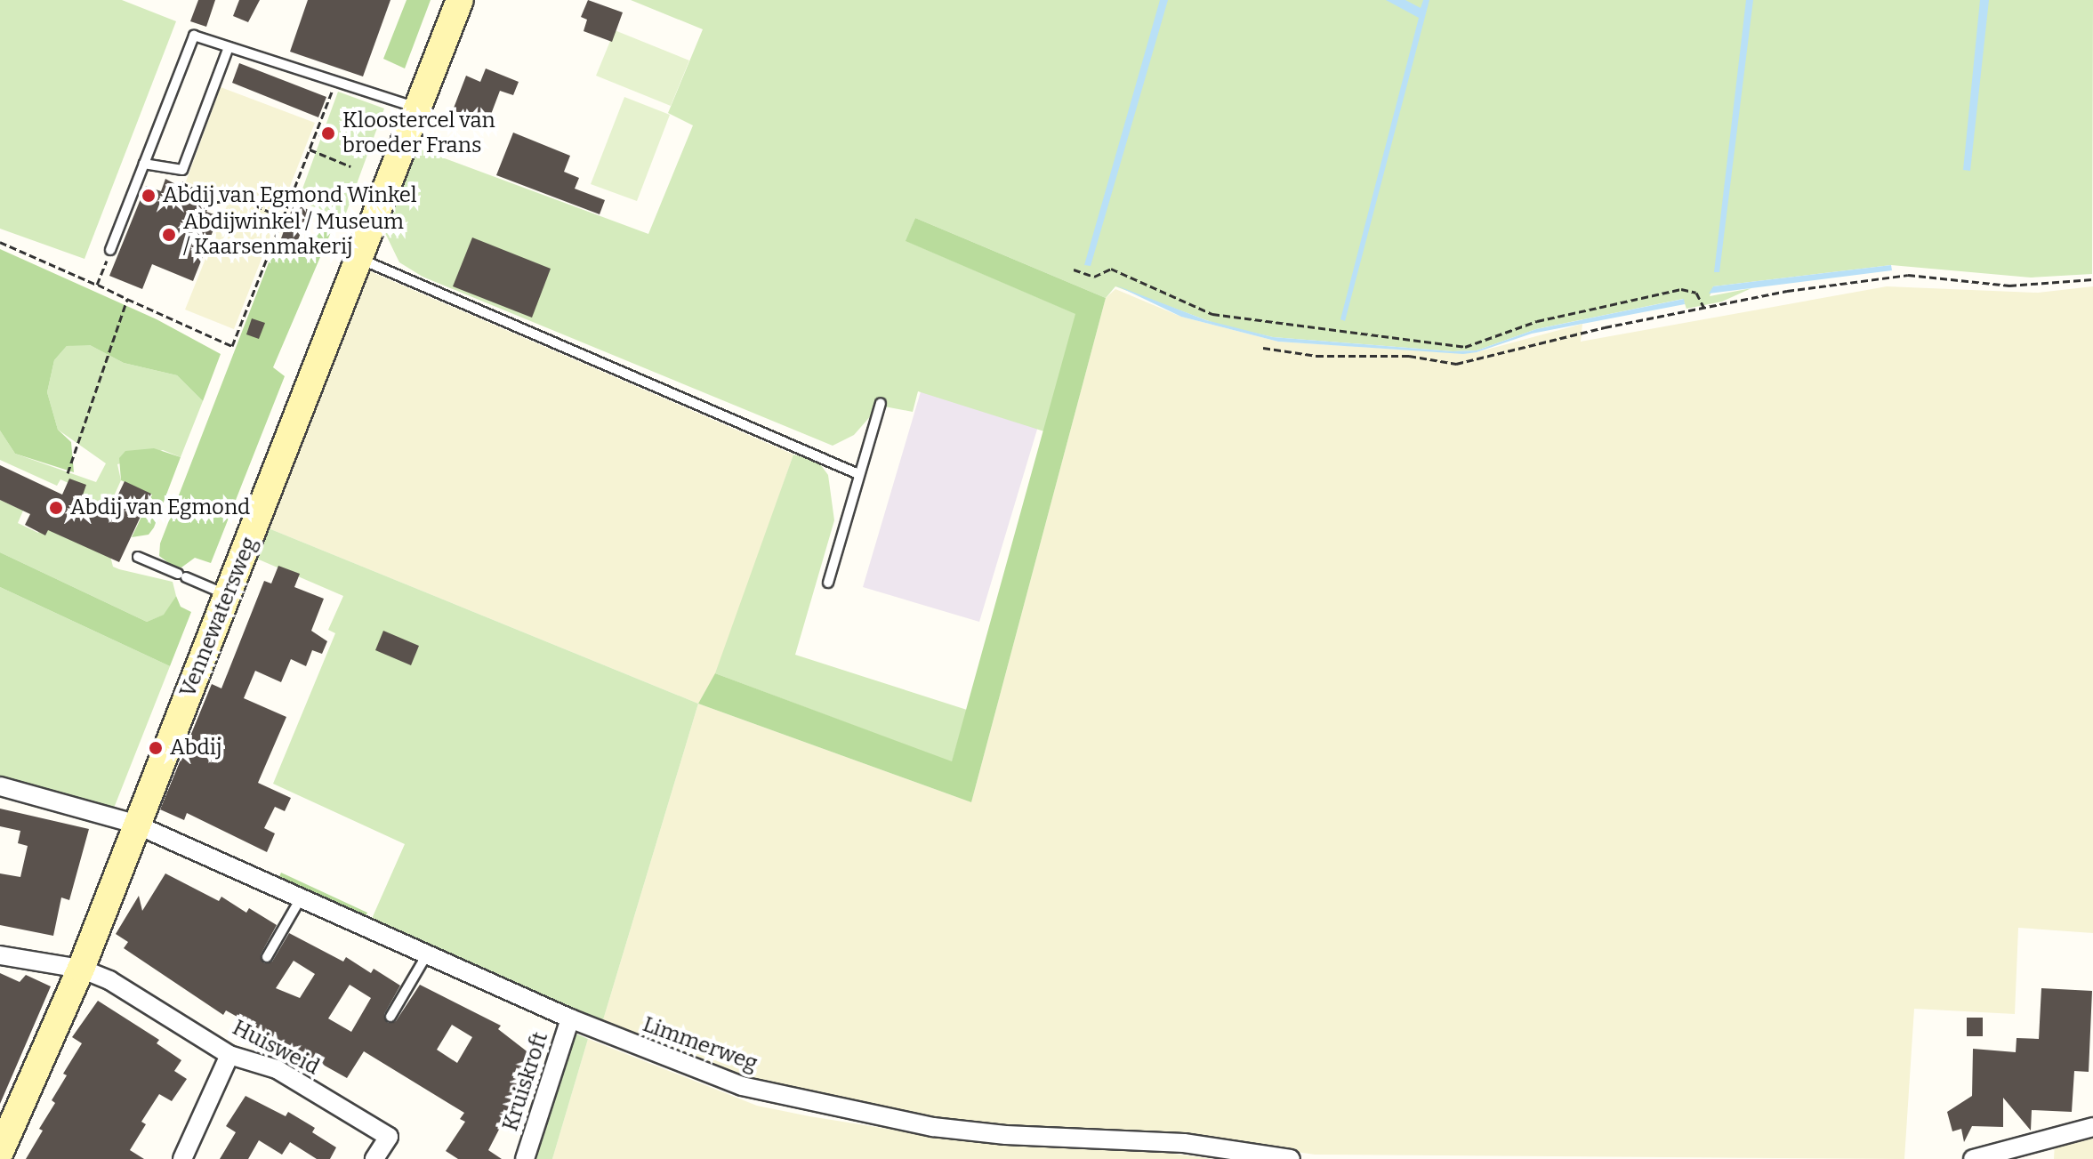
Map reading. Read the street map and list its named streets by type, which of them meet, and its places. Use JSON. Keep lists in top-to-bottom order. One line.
{"streets":{"street":["Vennewatersweg","Limmerweg","Huisweid","Kruiskroft"]},"crossings":[["Vennewatersweg","Limmerweg"],["Vennewatersweg","Huisweid"],["Limmerweg","Kruiskroft"]],"places":["Kloostercel van broeder Frans","Abdij van Egmond Winkel","Abdijwinkel / Museum / Kaarsenmakerij","Abdij van Egmond","Abdij"]}
